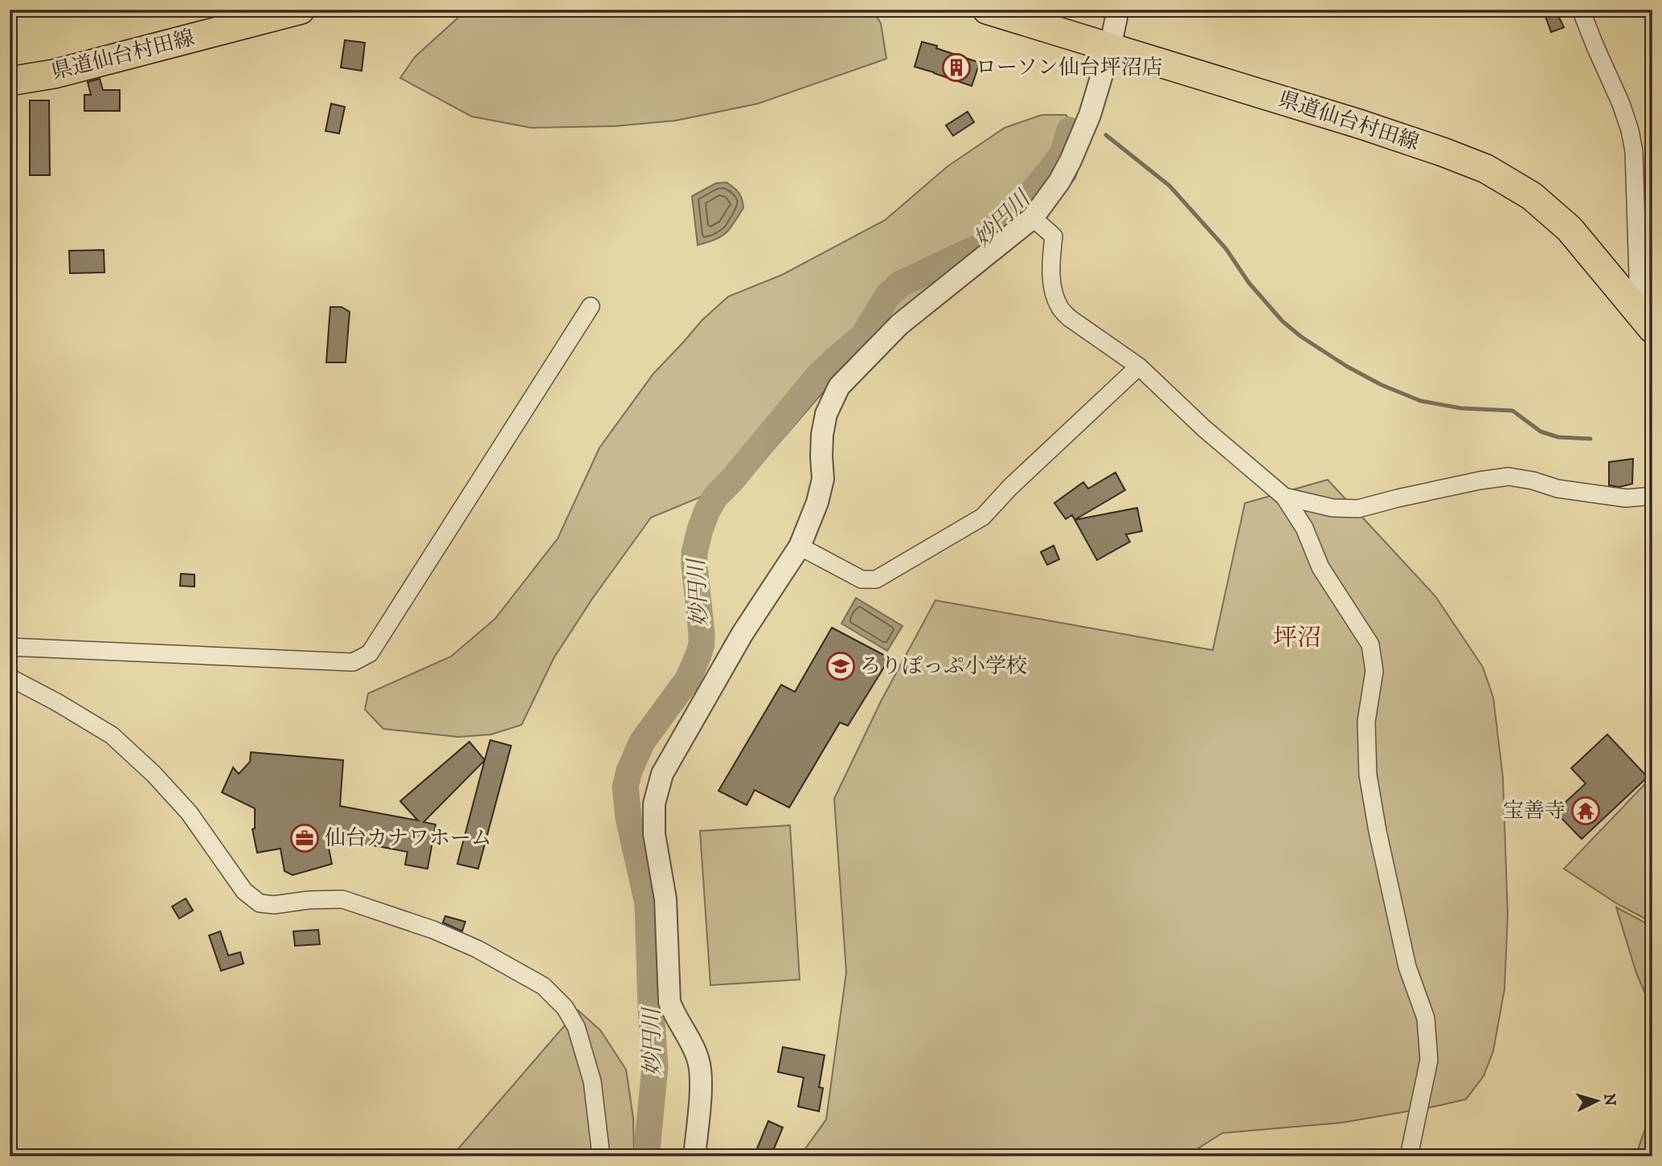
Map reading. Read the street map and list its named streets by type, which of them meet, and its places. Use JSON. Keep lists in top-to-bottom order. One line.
{"streets":{"main road":["県道仙台村田線"]},"districts":["坪沼"],"water":["妙円川"],"places":{"building":["ローソン仙台坪沼店"],"school or university":["ろりぽっぷ小学校"],"temple":["宝善寺"],"office":["仙台カナワホーム"]},"north":"right"}
